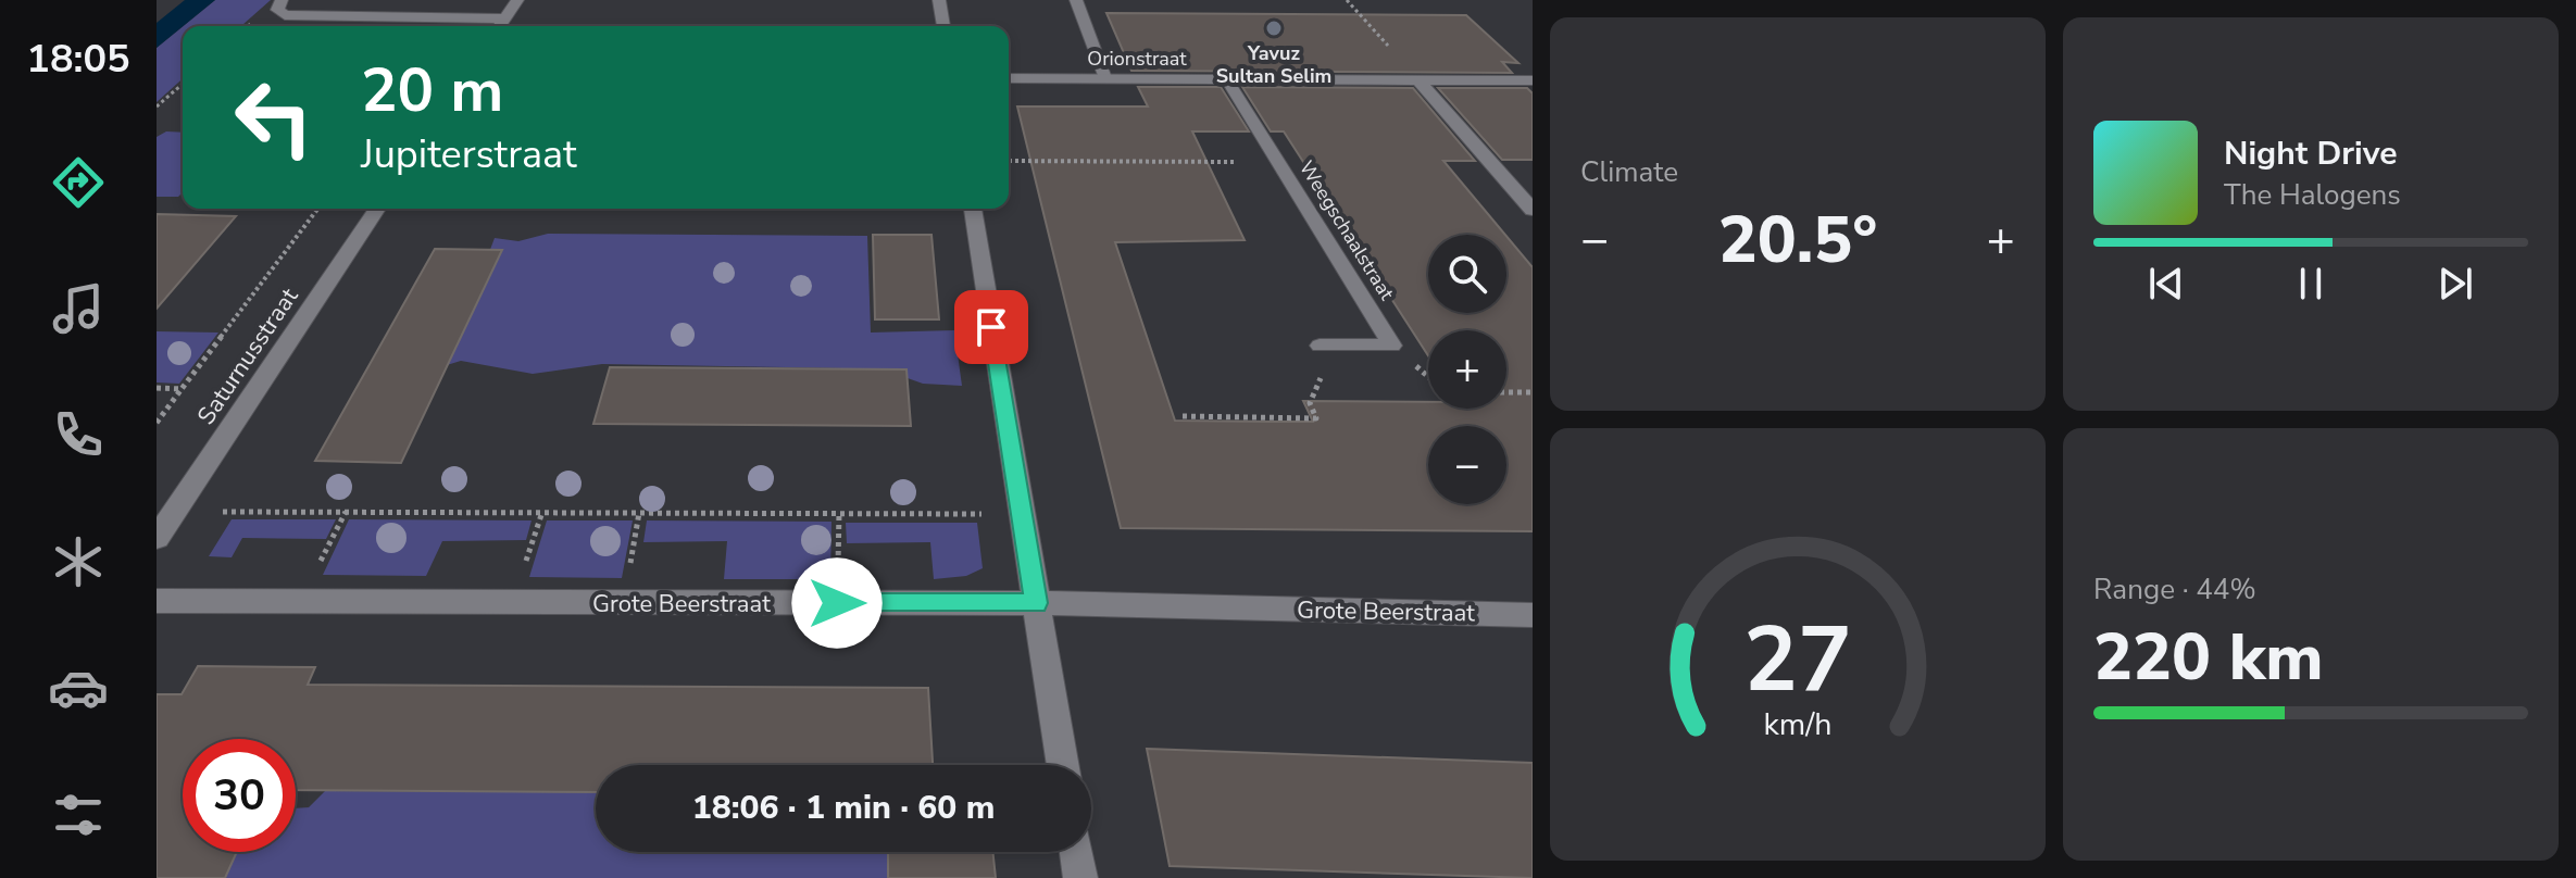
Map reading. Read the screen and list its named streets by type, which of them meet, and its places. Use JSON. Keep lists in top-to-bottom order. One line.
{"streets":{"street":["Orionstraat","Saturnusstraat","Grote Beerstraat"],"lane":["Weegschaalstraat"]},"crossings":[["Orionstraat","Weegschaalstraat"]],"places":["Yavuz Sultan Selim"],"page":{"tabs":"18:05","tile":["Climate",["Range · 44%","220 km"]],"turn":["20 m","Jupiterstraat"],"song":["Night Drive","The Halogens"],"heat":["−","20.5°","+"],"map_buttons":["+","−"],"limit":"30","trip":"18:06 · 1 min · 60 m","gauge":["27","km/h"]}}
